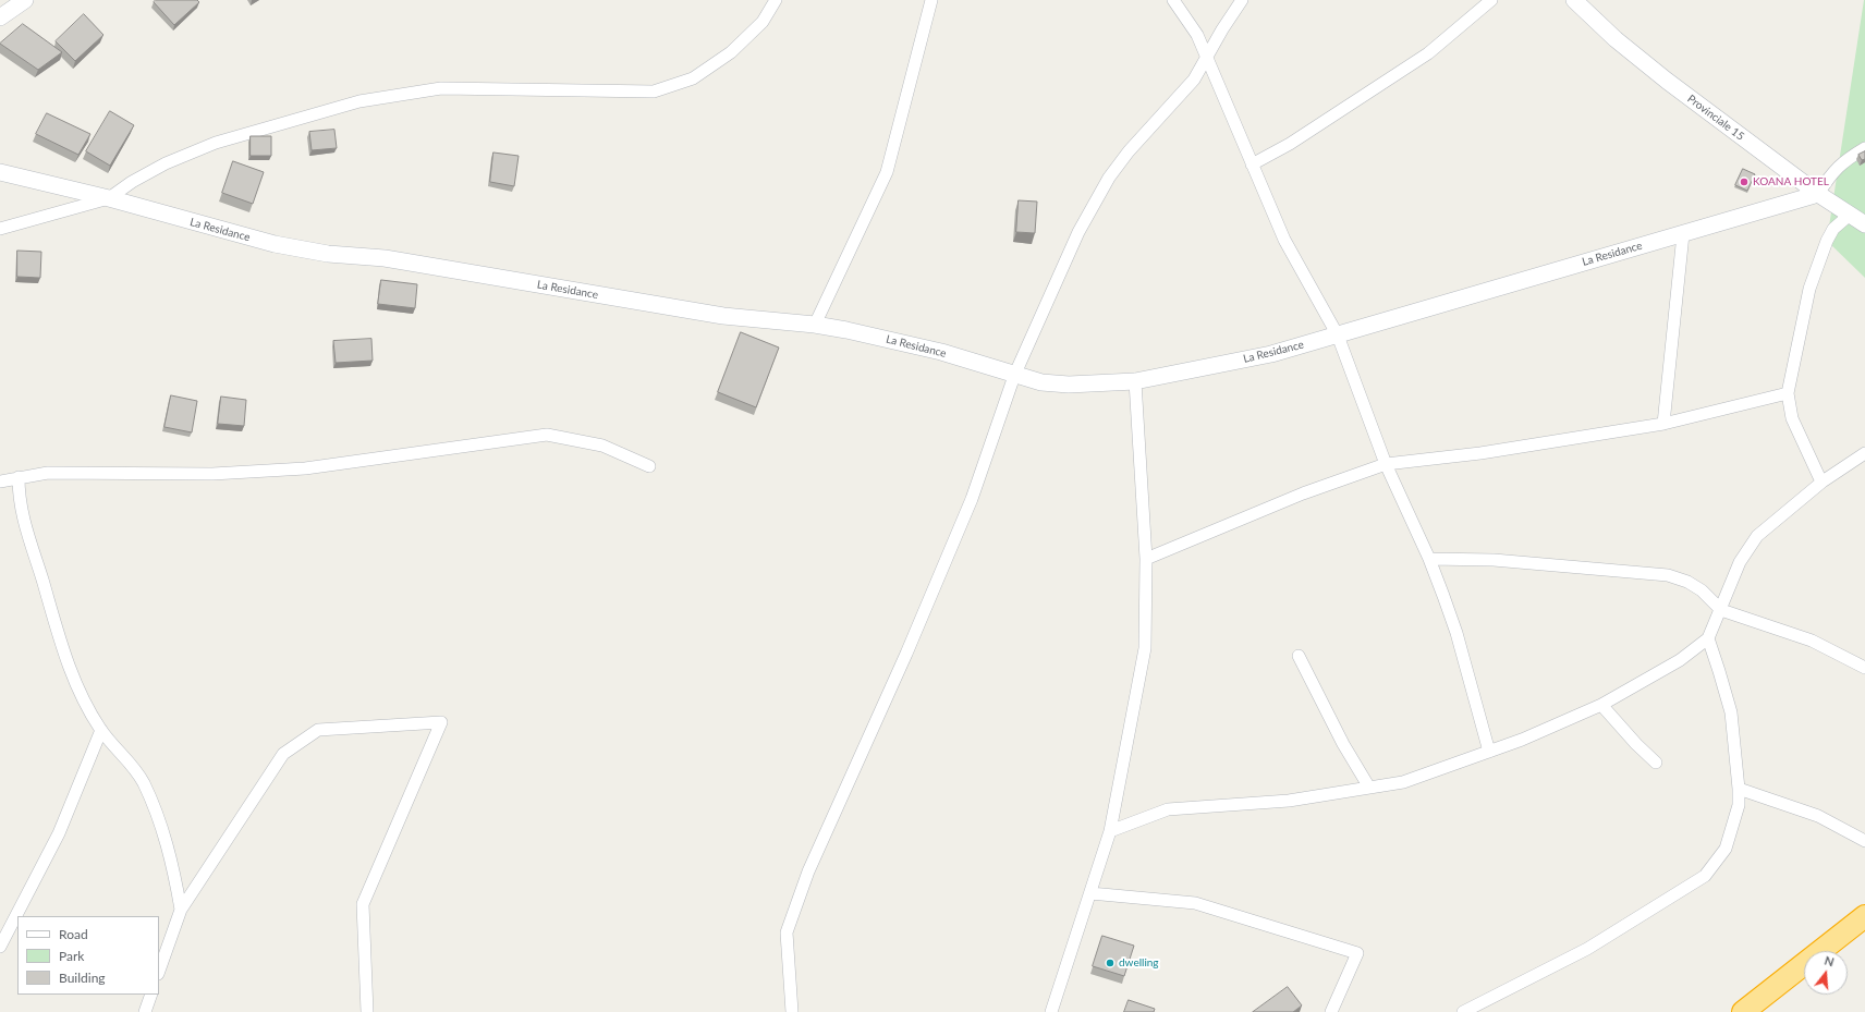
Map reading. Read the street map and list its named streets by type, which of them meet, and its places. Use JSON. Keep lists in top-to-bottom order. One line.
{"streets":{"street":["Provinciale 15","La Residance"]},"crossings":[["Provinciale 15","La Residance"]],"places":["KOANA HOTEL","dwelling"],"legend":["Road","Park","Building"],"north":"top"}
